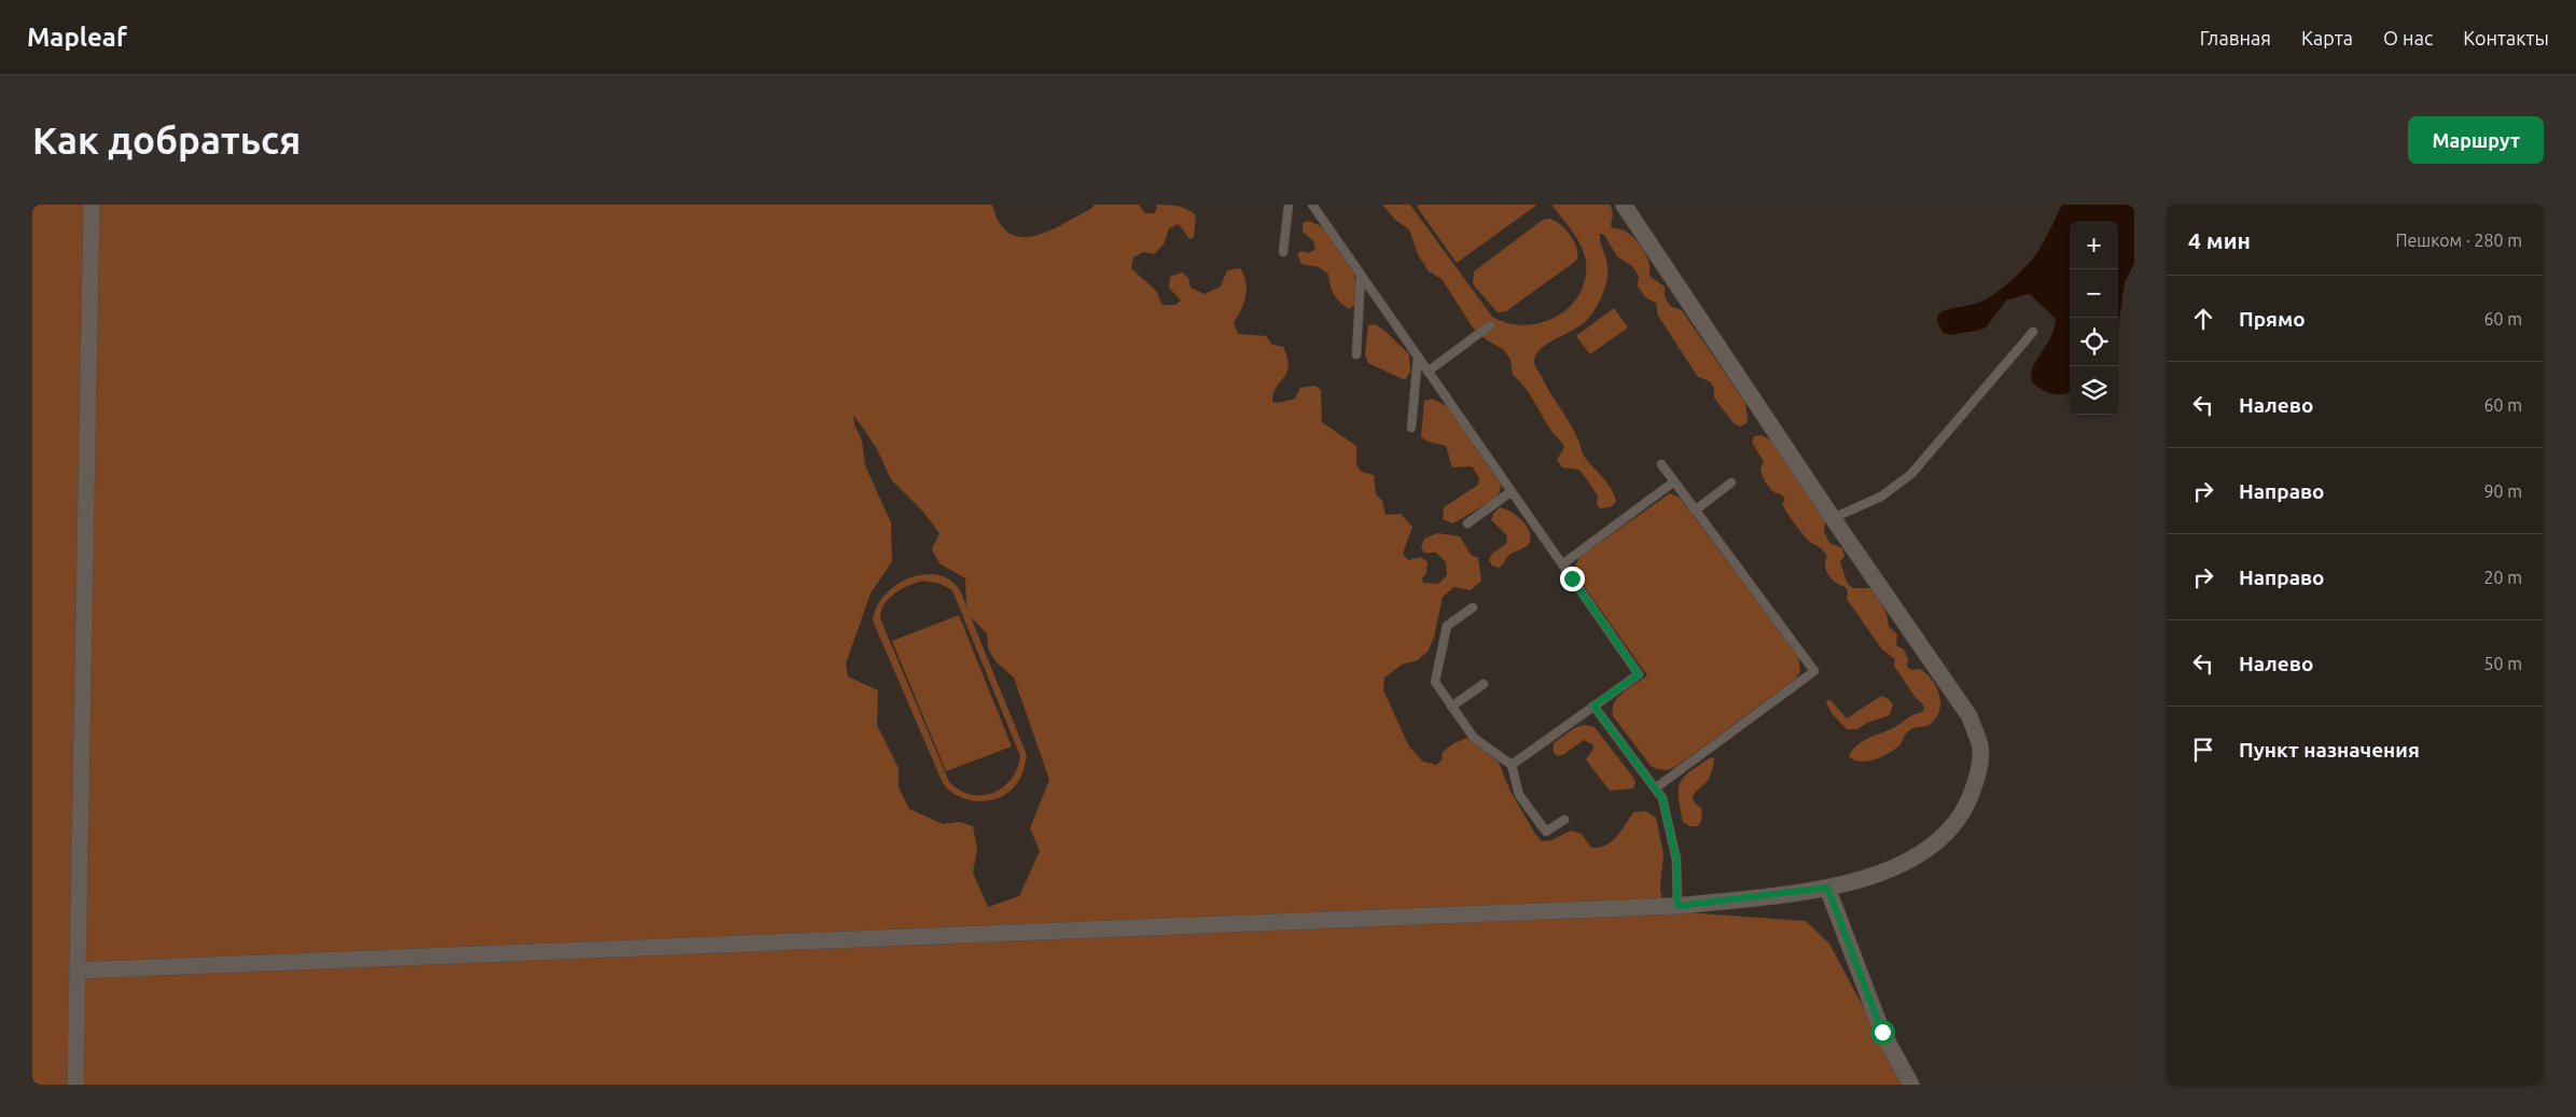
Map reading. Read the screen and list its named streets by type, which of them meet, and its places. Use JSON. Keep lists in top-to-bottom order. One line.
{"page":{"header":"Mapleaf","nav":["Главная","Карта","О нас","Контакты"],"buttons":"Маршрут","title":"Как добраться","heading":["4 мин","Пешком · 280 m"],"map_buttons":["+","−"],"list":[["Прямо","60 m"],["Налево","60 m"],["Направо","90 m"],["Направо","20 m"],["Налево","50 m"],"Пункт назначения"]}}
